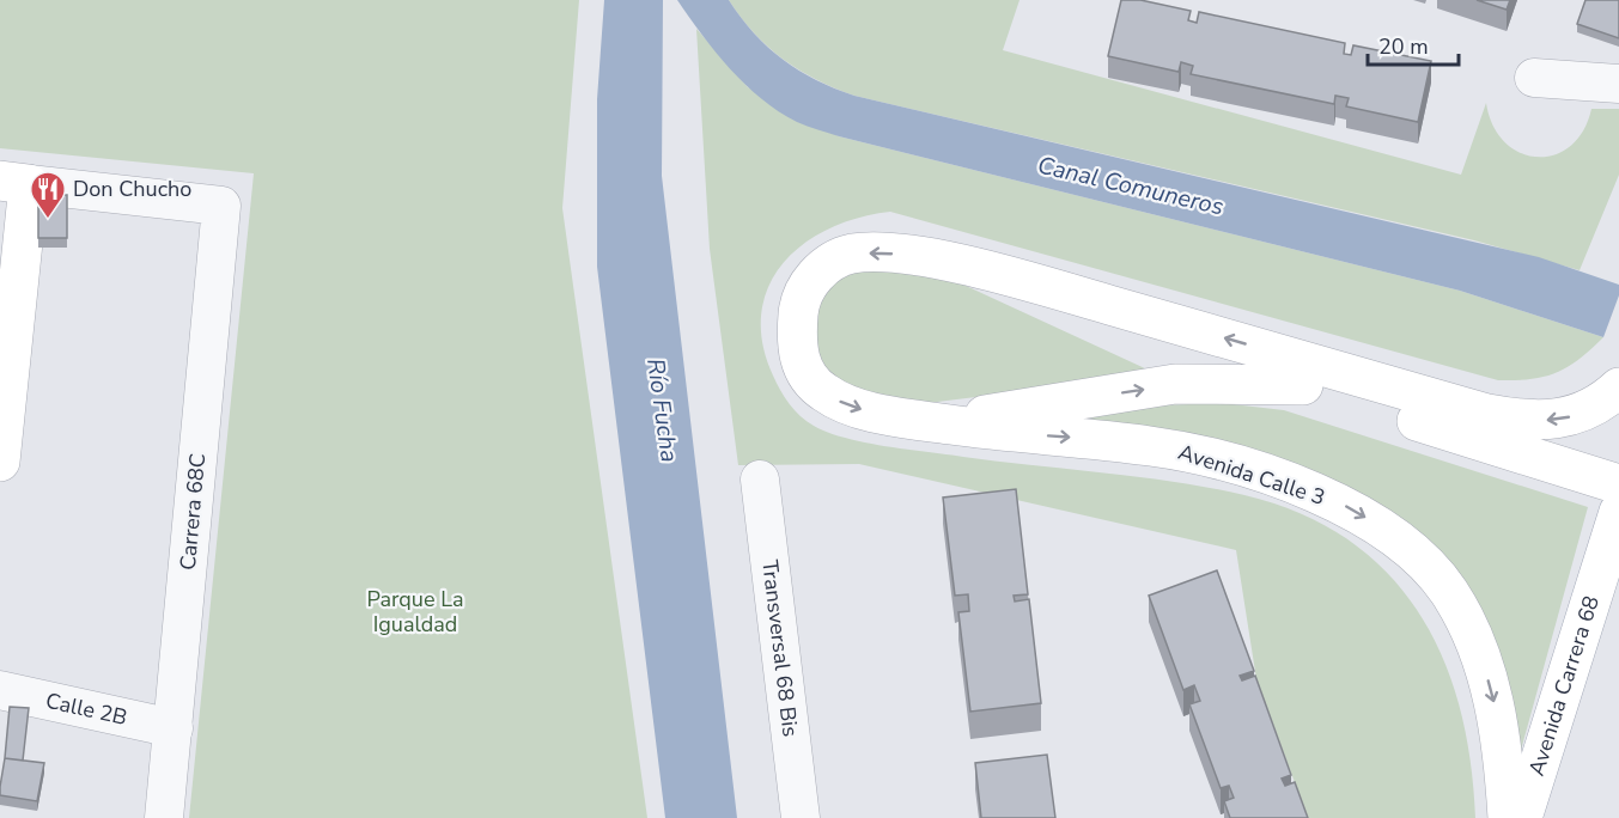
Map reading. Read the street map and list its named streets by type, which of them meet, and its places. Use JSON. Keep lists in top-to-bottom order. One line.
{"streets":{"main road":["Avenida Calle 3","Avenida Carrera 68"],"street":["Carrera 68C","Transversal 68 Bis","Calle 2B"]},"crossings":[["Carrera 68C","Calle 2B"]],"water":["Canal Comuneros","Río Fucha"],"parks":["Parque La Igualdad"],"places":{"restaurant":["Don Chucho"]},"scale_bar":"20 m"}
